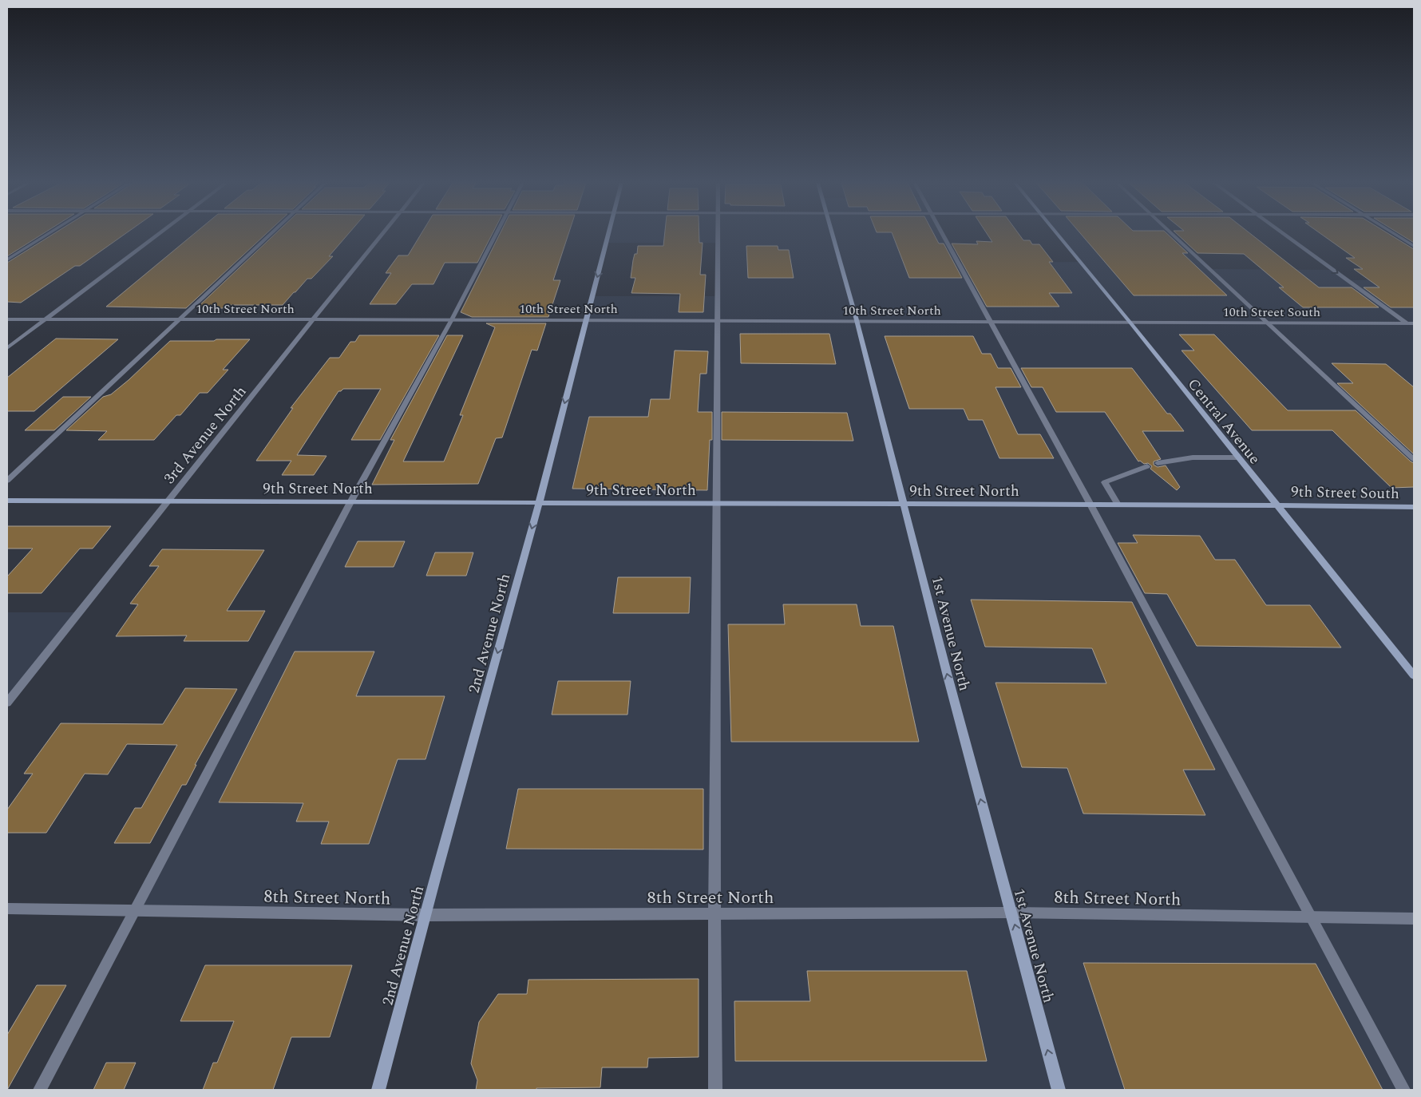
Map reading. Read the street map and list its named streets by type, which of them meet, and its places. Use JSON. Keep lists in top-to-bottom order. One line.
{"streets":{"main road":["Central Avenue","9th Street North","9th Street South","2nd Avenue North","1st Avenue North"],"street":["10th Street North","10th Street South","3rd Avenue North","8th Street North"]},"crossings":[["10th Street North","10th Street South"],["10th Street North","Central Avenue"],["10th Street North","3rd Avenue North"],["10th Street North","2nd Avenue North"],["10th Street North","1st Avenue North"],["10th Street South","Central Avenue"],["Central Avenue","9th Street North"],["Central Avenue","9th Street South"],["3rd Avenue North","9th Street North"],["9th Street North","9th Street South"],["9th Street North","2nd Avenue North"],["9th Street North","1st Avenue North"],["2nd Avenue North","8th Street North"],["1st Avenue North","8th Street North"]],"one_way":["2nd Avenue North","1st Avenue North"]}
